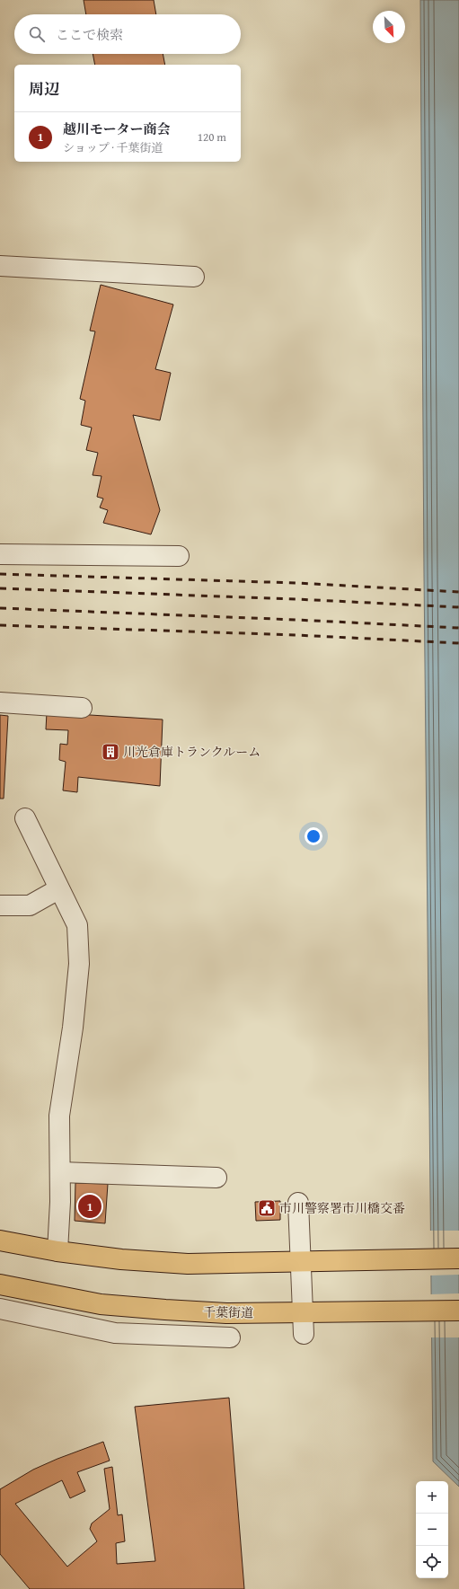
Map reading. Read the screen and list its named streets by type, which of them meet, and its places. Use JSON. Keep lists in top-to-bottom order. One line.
{"streets":{"highway":["千葉街道"]},"places":{"building":["川光倉庫トランクルーム"],"public building":["市川警察署市川橋交番"]},"north":"bottom right","page":{"search":"ここで検索","heading":"周辺","list":[{"mark":"1","name":"越川モーター商会","note":"ショップ · 千葉街道","value":"120 m"}],"pins":"1","map_buttons":["+","−"]}}
